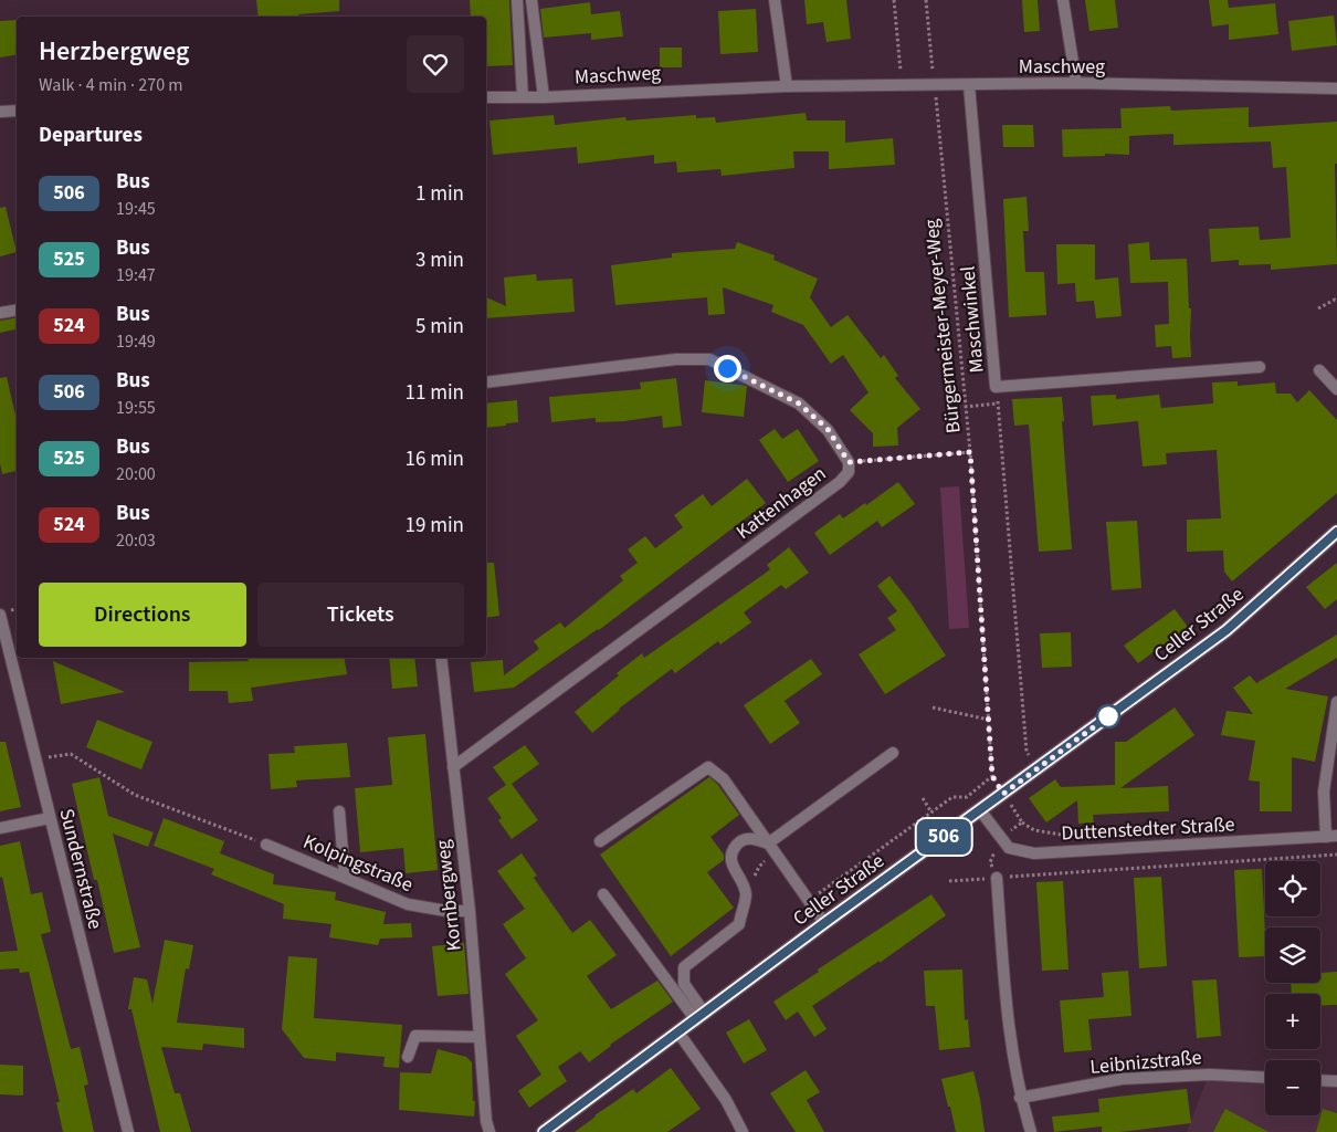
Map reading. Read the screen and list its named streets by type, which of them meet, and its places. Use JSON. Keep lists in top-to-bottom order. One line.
{"streets":{"main road":["Celler Straße"],"street":["Maschweg","Maschwinkel","Kattenhagen","Duttenstedter Straße","Kolpingstraße","Sundernstraße","Kornbergweg","Leibnizstraße"],"path":["Bürgermeister-Meyer-Weg"]},"crossings":[["Maschweg","Maschwinkel"],["Maschweg","Bürgermeister-Meyer-Weg"],["Bürgermeister-Meyer-Weg","Celler Straße"],["Bürgermeister-Meyer-Weg","Duttenstedter Straße"],["Kattenhagen","Kornbergweg"],["Celler Straße","Duttenstedter Straße"],["Kolpingstraße","Kornbergweg"]],"lines":["bus line 506"],"page":{"on_map":"506","heading":[["Herzbergweg","Walk · 4 min · 270 m"],"Departures"],"list":[{"mark":"506","name":"Bus","note":"19:45","value":"1 min"},{"mark":"525","name":"Bus","note":"19:47","value":"3 min"},{"mark":"524","name":"Bus","note":"19:49","value":"5 min"},{"mark":"506","name":"Bus","note":"19:55","value":"11 min"},{"mark":"525","name":"Bus","note":"20:00","value":"16 min"},{"mark":"524","name":"Bus","note":"20:03","value":"19 min"}],"buttons":["Directions","Tickets"],"map_buttons":["+","−"]}}
